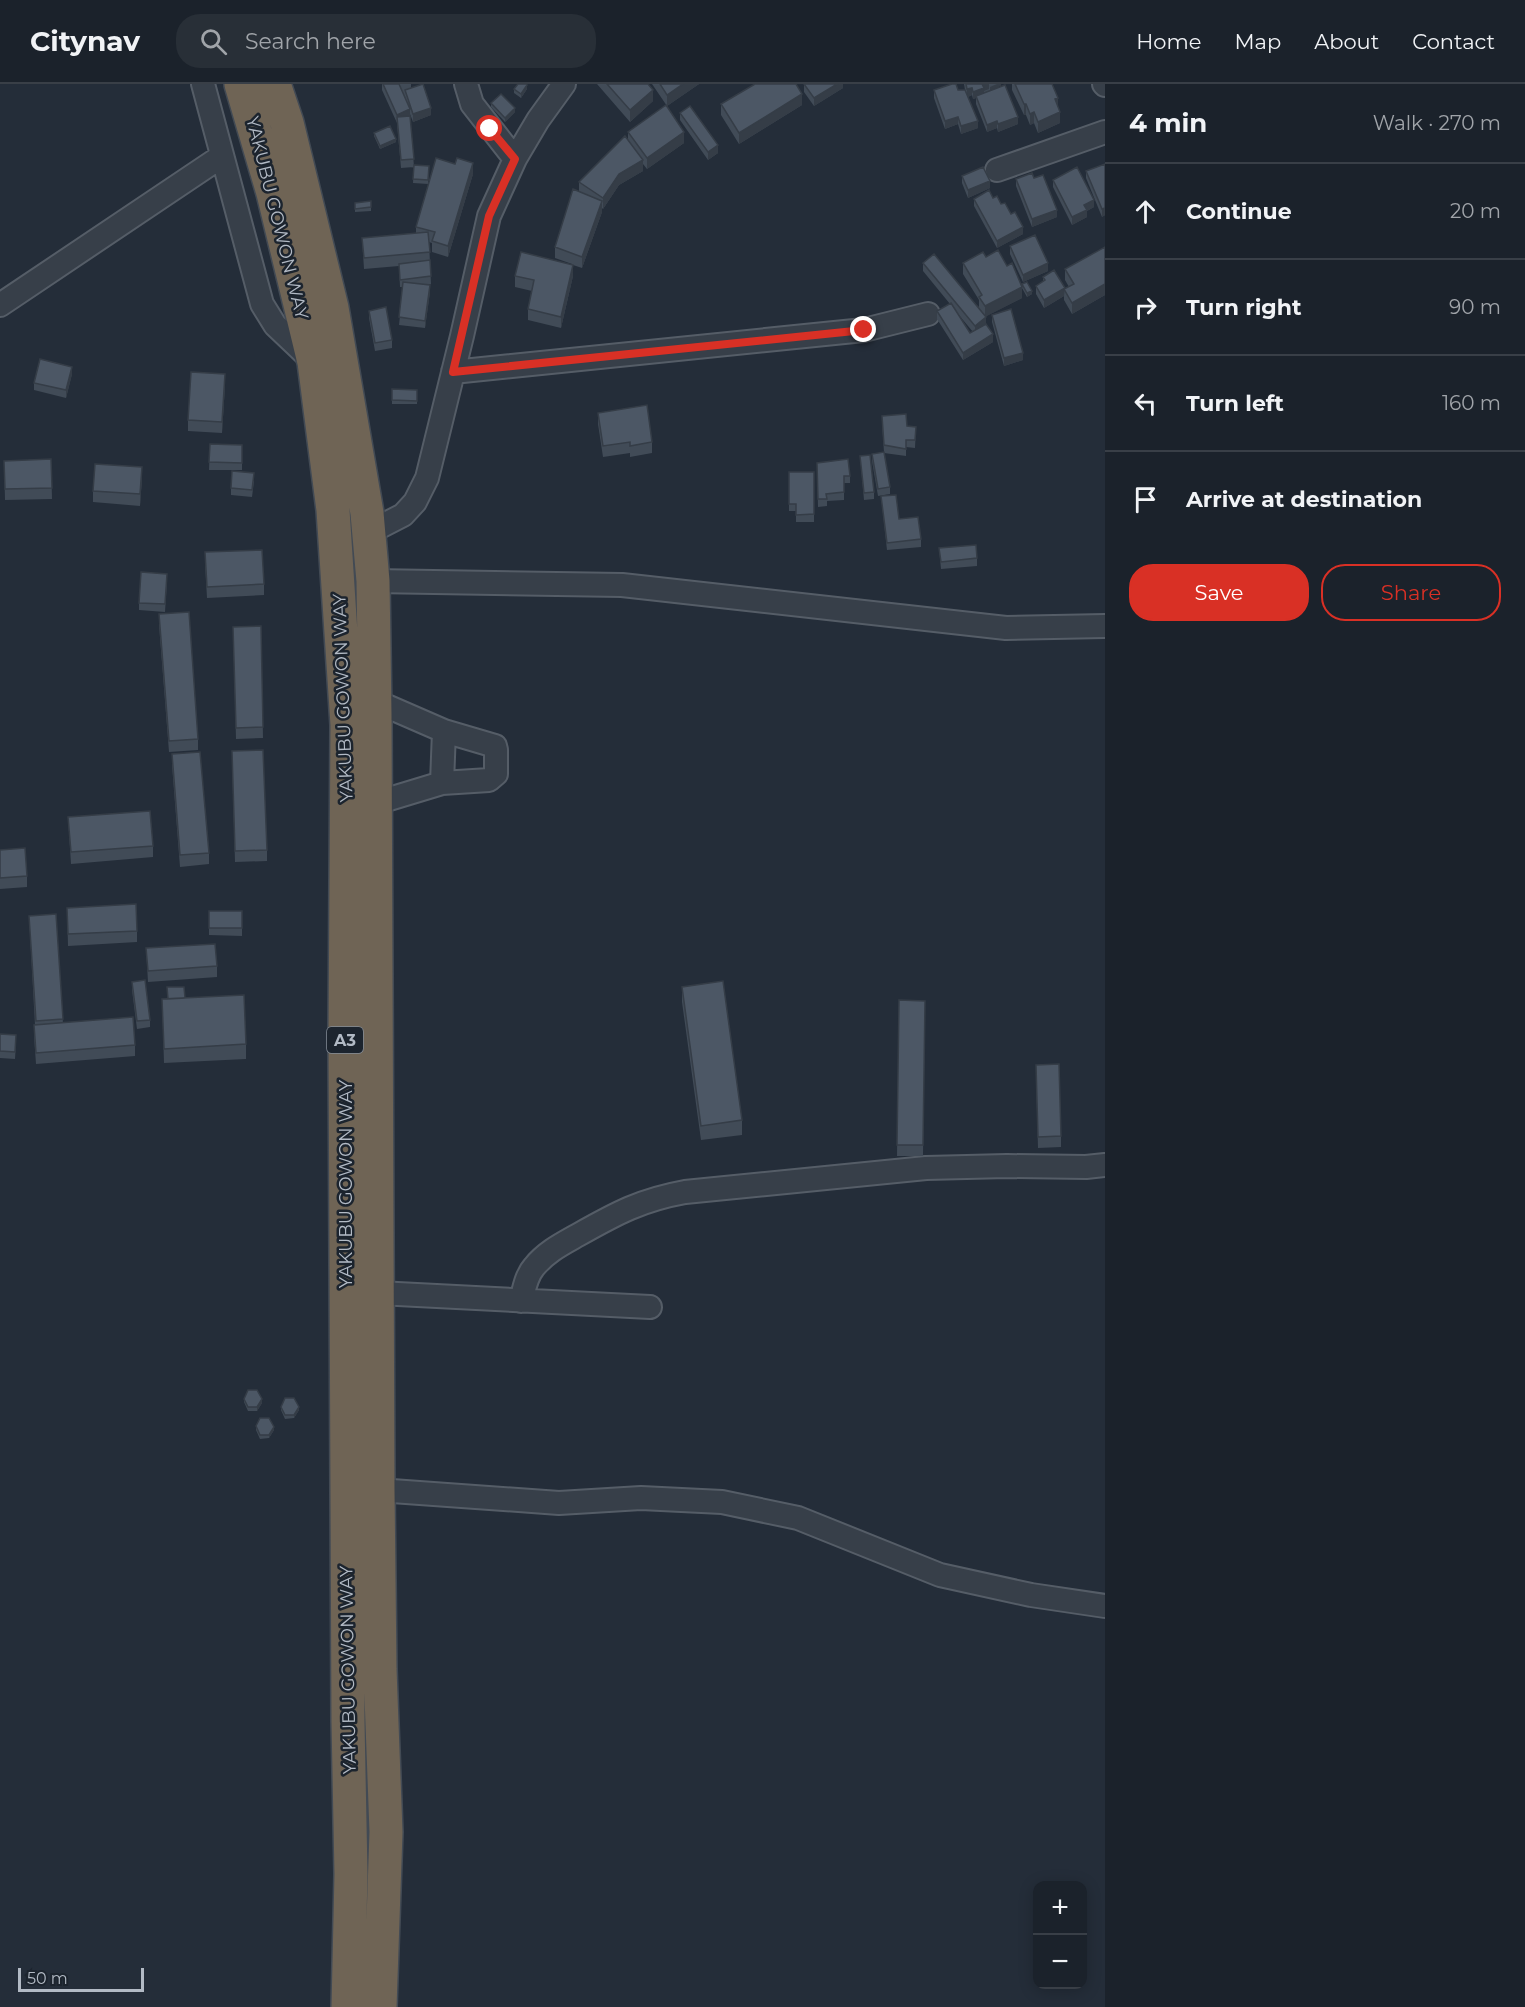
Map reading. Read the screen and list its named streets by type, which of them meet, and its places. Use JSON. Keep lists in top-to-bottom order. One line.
{"streets":{"highway":["YAKUBU GOWON WAY","A3"]},"scale_bar":"50 m","page":{"header":"Citynav","search":"Search here","nav":["Home","Map","About","Contact"],"heading":["4 min","Walk · 270 m"],"list":[["Continue","20 m"],["Turn right","90 m"],["Turn left","160 m"],"Arrive at destination"],"buttons":["Save","Share"],"map_buttons":["+","−"],"scale":"50 m"}}
